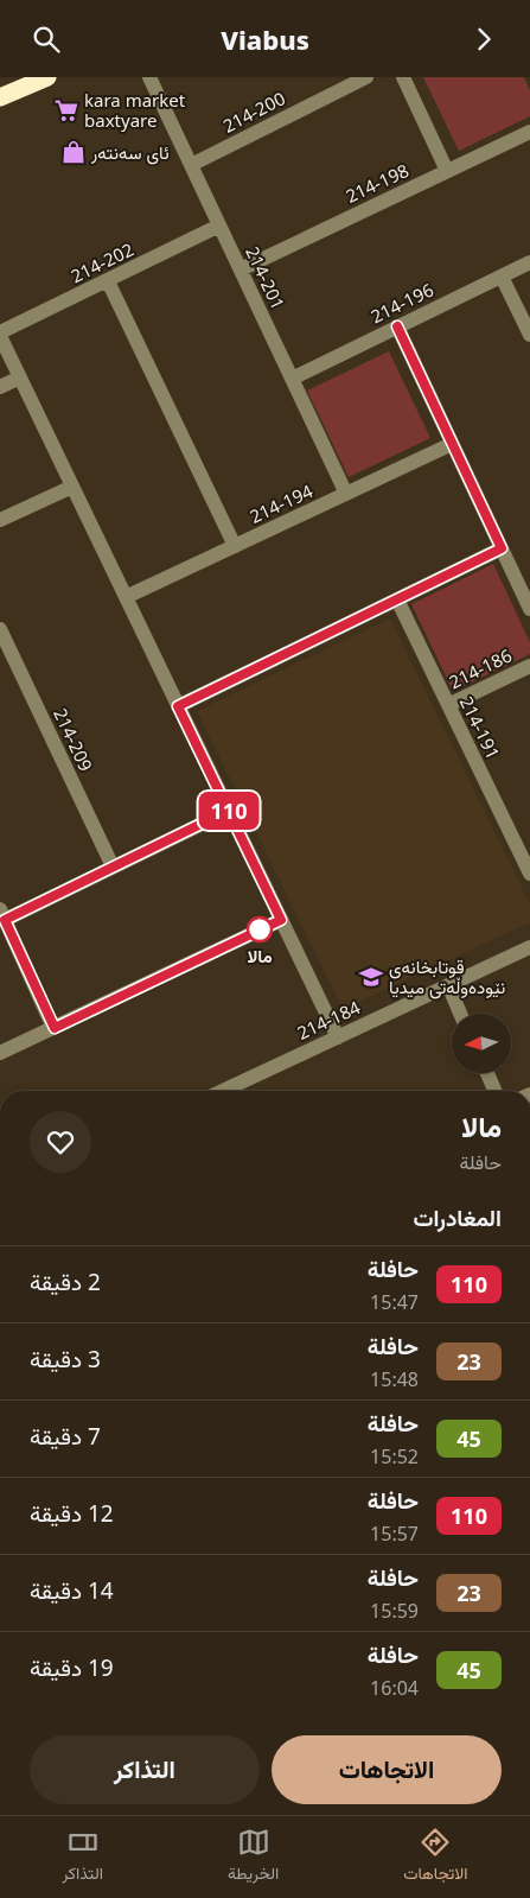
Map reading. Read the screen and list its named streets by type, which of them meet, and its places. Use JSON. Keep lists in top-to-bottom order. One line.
{"streets":{"street":["214-200","214-198","214-202","214-201","214-196","214-194","214-186","214-191","214-209","214-184"]},"crossings":[["214-200","214-201"],["214-198","214-201"],["214-202","214-201"],["214-201","214-196"],["214-201","214-194"],["214-186","214-191"]],"places":{"supermarket":["kara market baxtyare"],"shop":["ئای سەنتەر"],"other":["مالا"],"school or university":["قوتابخانەی نێودەوڵەتی میدیا"]},"lines":["bus line 110"],"north":"left","page":{"header":"Viabus","on_map":"110","heading":[["مالا","حافلة"],"المغادرات"],"list":[{"mark":"110","name":"حافلة","note":"15:47","value":"2 دقيقة"},{"mark":"23","name":"حافلة","note":"15:48","value":"3 دقيقة"},{"mark":"45","name":"حافلة","note":"15:52","value":"7 دقيقة"},{"mark":"110","name":"حافلة","note":"15:57","value":"12 دقيقة"},{"mark":"23","name":"حافلة","note":"15:59","value":"14 دقيقة"},{"mark":"45","name":"حافلة","note":"16:04","value":"19 دقيقة"}],"buttons":["الاتجاهات","التذاكر"],"tabs":["الاتجاهات","الخريطة","التذاكر"]}}
